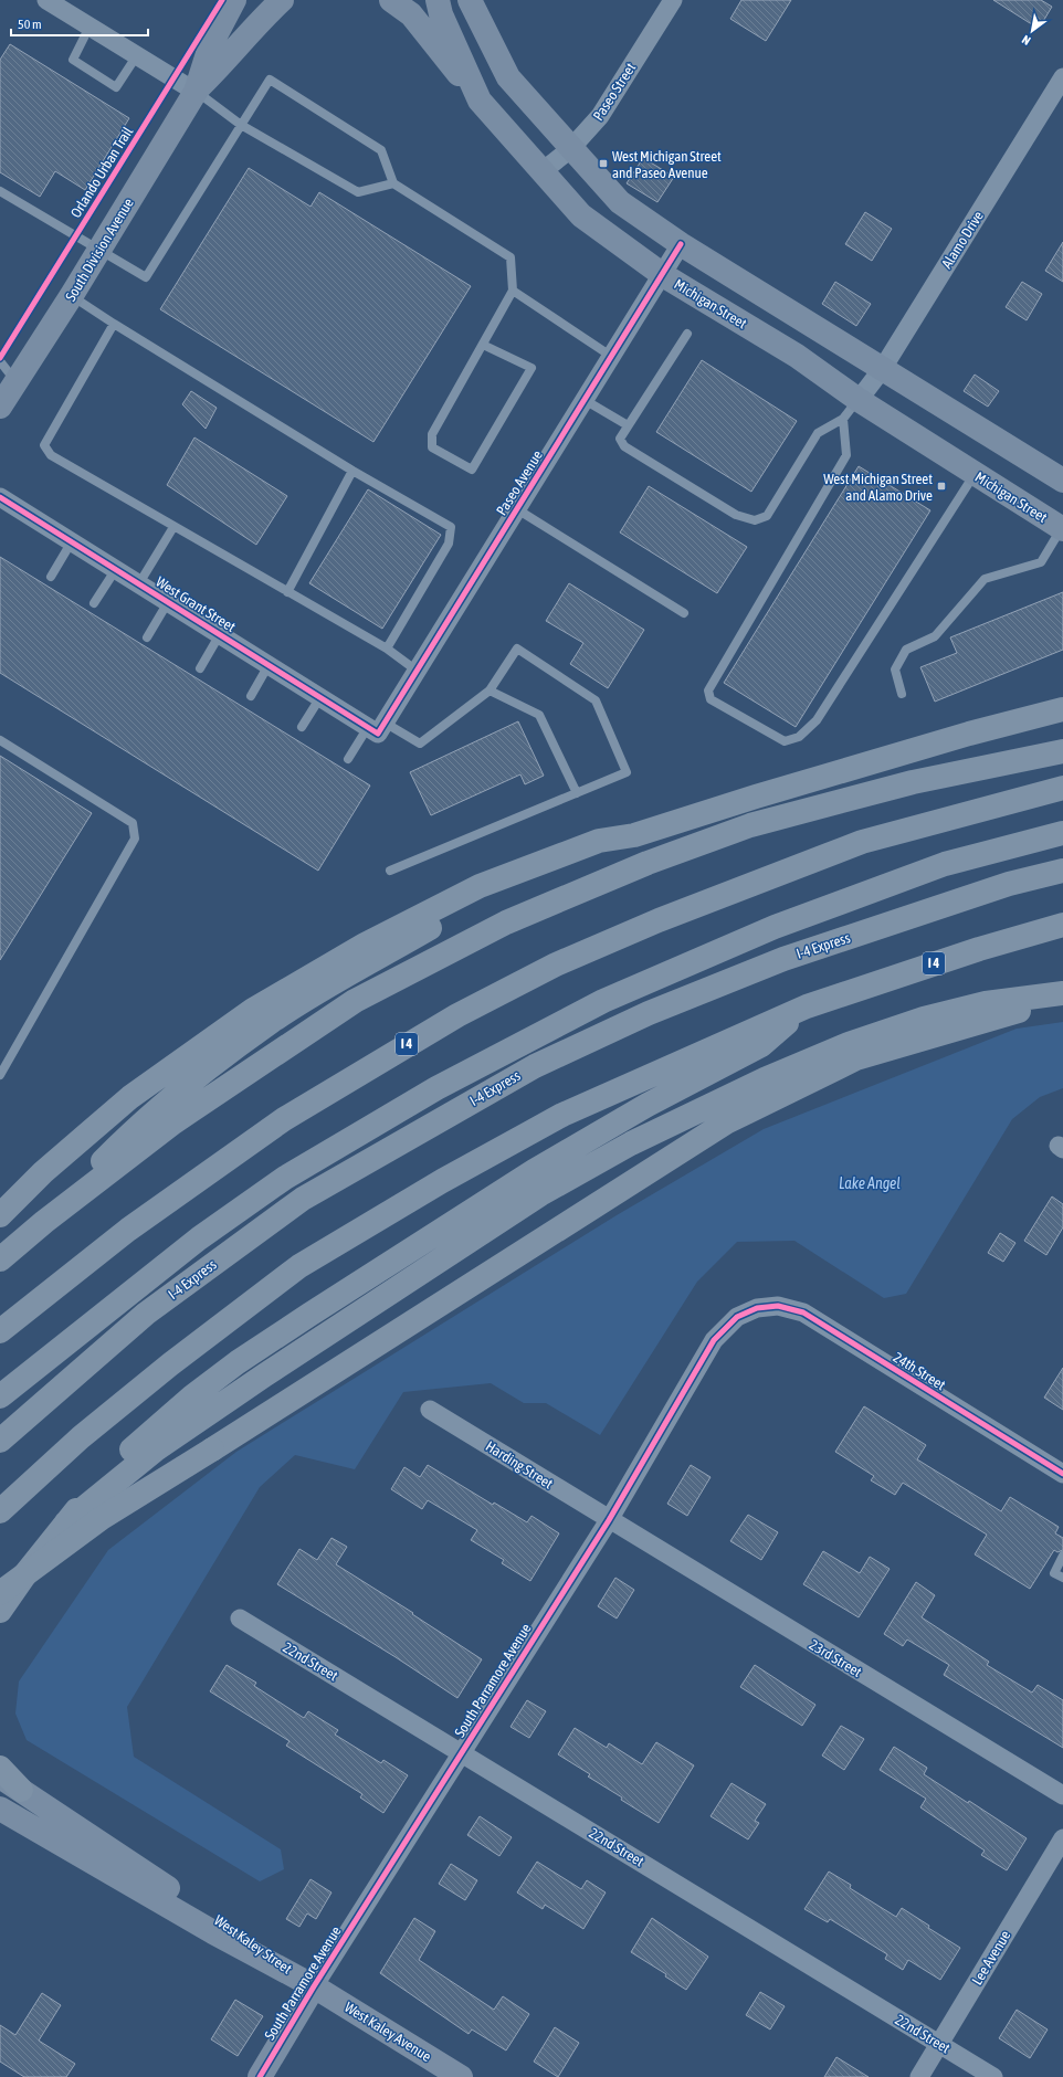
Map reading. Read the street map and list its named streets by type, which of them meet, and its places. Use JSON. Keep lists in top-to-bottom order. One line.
{"streets":{"highway":["I-4 Express","I 4"],"main road":["South Division Avenue","Michigan Street","South Parramore Avenue","West Kaley Street","West Kaley Avenue"],"street":["Paseo Street","Alamo Drive","Paseo Avenue","West Grant Street","24th Street","Harding Street","23rd Street","22nd Street","Lee Avenue"],"cycle path":["Orlando Urban Trail"]},"crossings":[["Paseo Street","Michigan Street"],["Alamo Drive","Michigan Street"],["Michigan Street","Paseo Avenue"],["Paseo Avenue","West Grant Street"],["24th Street","South Parramore Avenue"],["Harding Street","23rd Street"],["Harding Street","South Parramore Avenue"],["23rd Street","South Parramore Avenue"],["22nd Street","South Parramore Avenue"],["22nd Street","Lee Avenue"],["South Parramore Avenue","West Kaley Street"],["South Parramore Avenue","West Kaley Avenue"],["West Kaley Street","West Kaley Avenue"]],"water":["Lake Angel"],"places":{"transit":["West Michigan Street and Paseo Avenue","West Michigan Street and Alamo Drive"]},"scale_bar":"50 m","north":"bottom left"}
